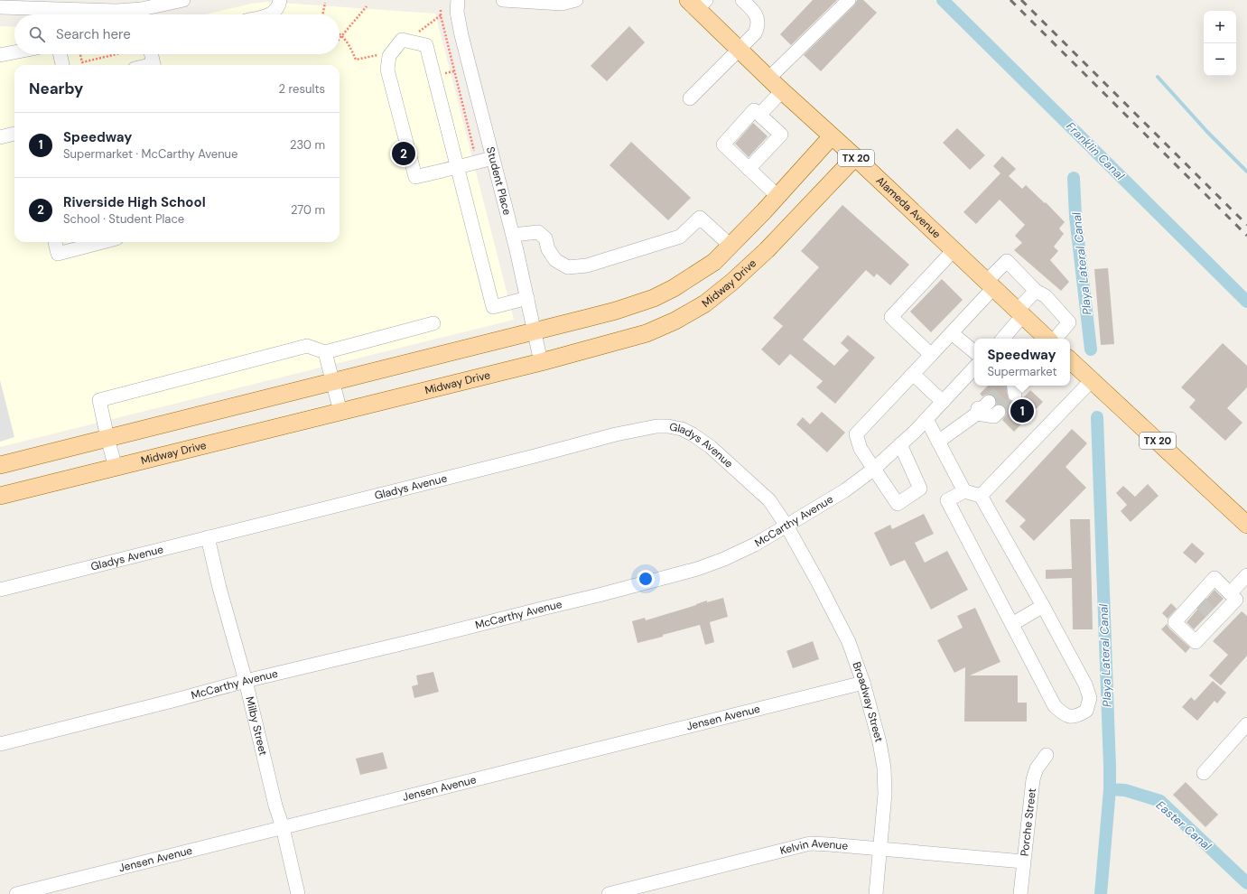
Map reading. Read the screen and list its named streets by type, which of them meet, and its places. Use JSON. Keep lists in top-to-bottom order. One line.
{"streets":{"main road":["TX 20","Alameda Avenue","Midway Drive"],"street":["Student Place","Gladys Avenue","McCarthy Avenue","Broadway Street","Jensen Avenue","Milby Street","Porche Street","Kelvin Avenue"]},"crossings":[["Student Place","Midway Drive"],["Alameda Avenue","Midway Drive"],["Gladys Avenue","McCarthy Avenue"],["Gladys Avenue","Broadway Street"],["Gladys Avenue","Milby Street"],["McCarthy Avenue","Broadway Street"],["McCarthy Avenue","Milby Street"],["Broadway Street","Jensen Avenue"],["Broadway Street","Kelvin Avenue"],["Jensen Avenue","Milby Street"],["Porche Street","Kelvin Avenue"]],"water":["Franklin Canal","Playa Lateral Canal","Easter Canal"],"page":{"map_buttons":["+","−"],"search":"Search here","heading":["Nearby","2 results"],"list":[{"mark":"1","name":"Speedway","note":"Supermarket · McCarthy Avenue","value":"230 m"},{"mark":"2","name":"Riverside High School","note":"School · Student Place","value":"270 m"}],"pins":["2","1"],"popup":["Speedway","Supermarket"]}}
